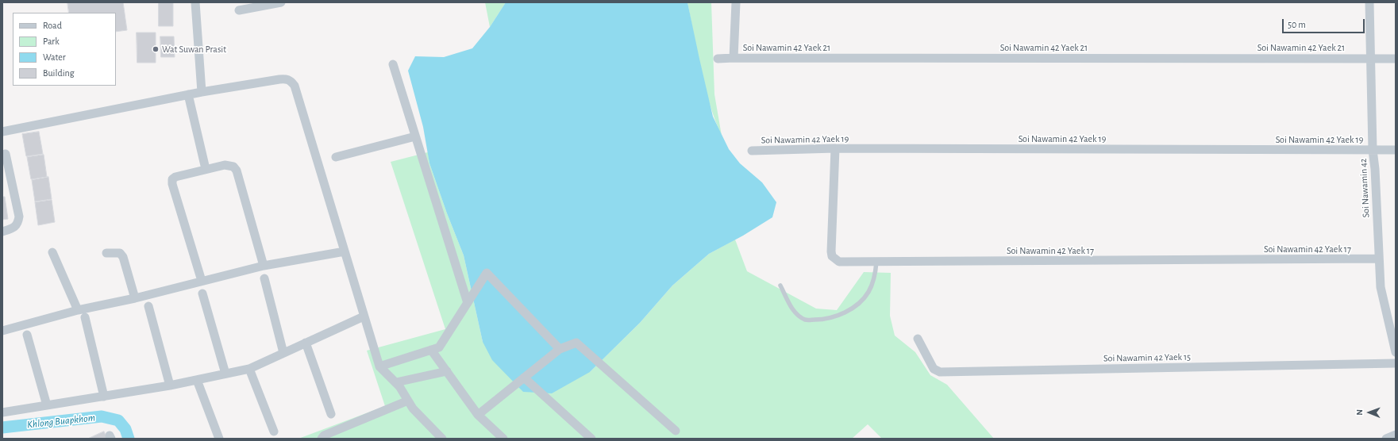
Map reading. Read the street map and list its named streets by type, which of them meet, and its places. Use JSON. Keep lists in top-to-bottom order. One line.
{"streets":{"street":["Soi Nawamin 42 Yaek 21","Soi Nawamin 42 Yaek 19","Soi Nawamin 42","Soi Nawamin 42 Yaek 17","Soi Nawamin 42 Yaek 15"]},"crossings":[["Soi Nawamin 42 Yaek 21","Soi Nawamin 42"],["Soi Nawamin 42 Yaek 19","Soi Nawamin 42"],["Soi Nawamin 42 Yaek 19","Soi Nawamin 42 Yaek 17"],["Soi Nawamin 42","Soi Nawamin 42 Yaek 17"]],"water":["Khlong Buapkhom"],"places":["Wat Suwan Prasit"],"legend":["Road","Park","Water","Building"],"scale_bar":"50 m","north":"left"}
